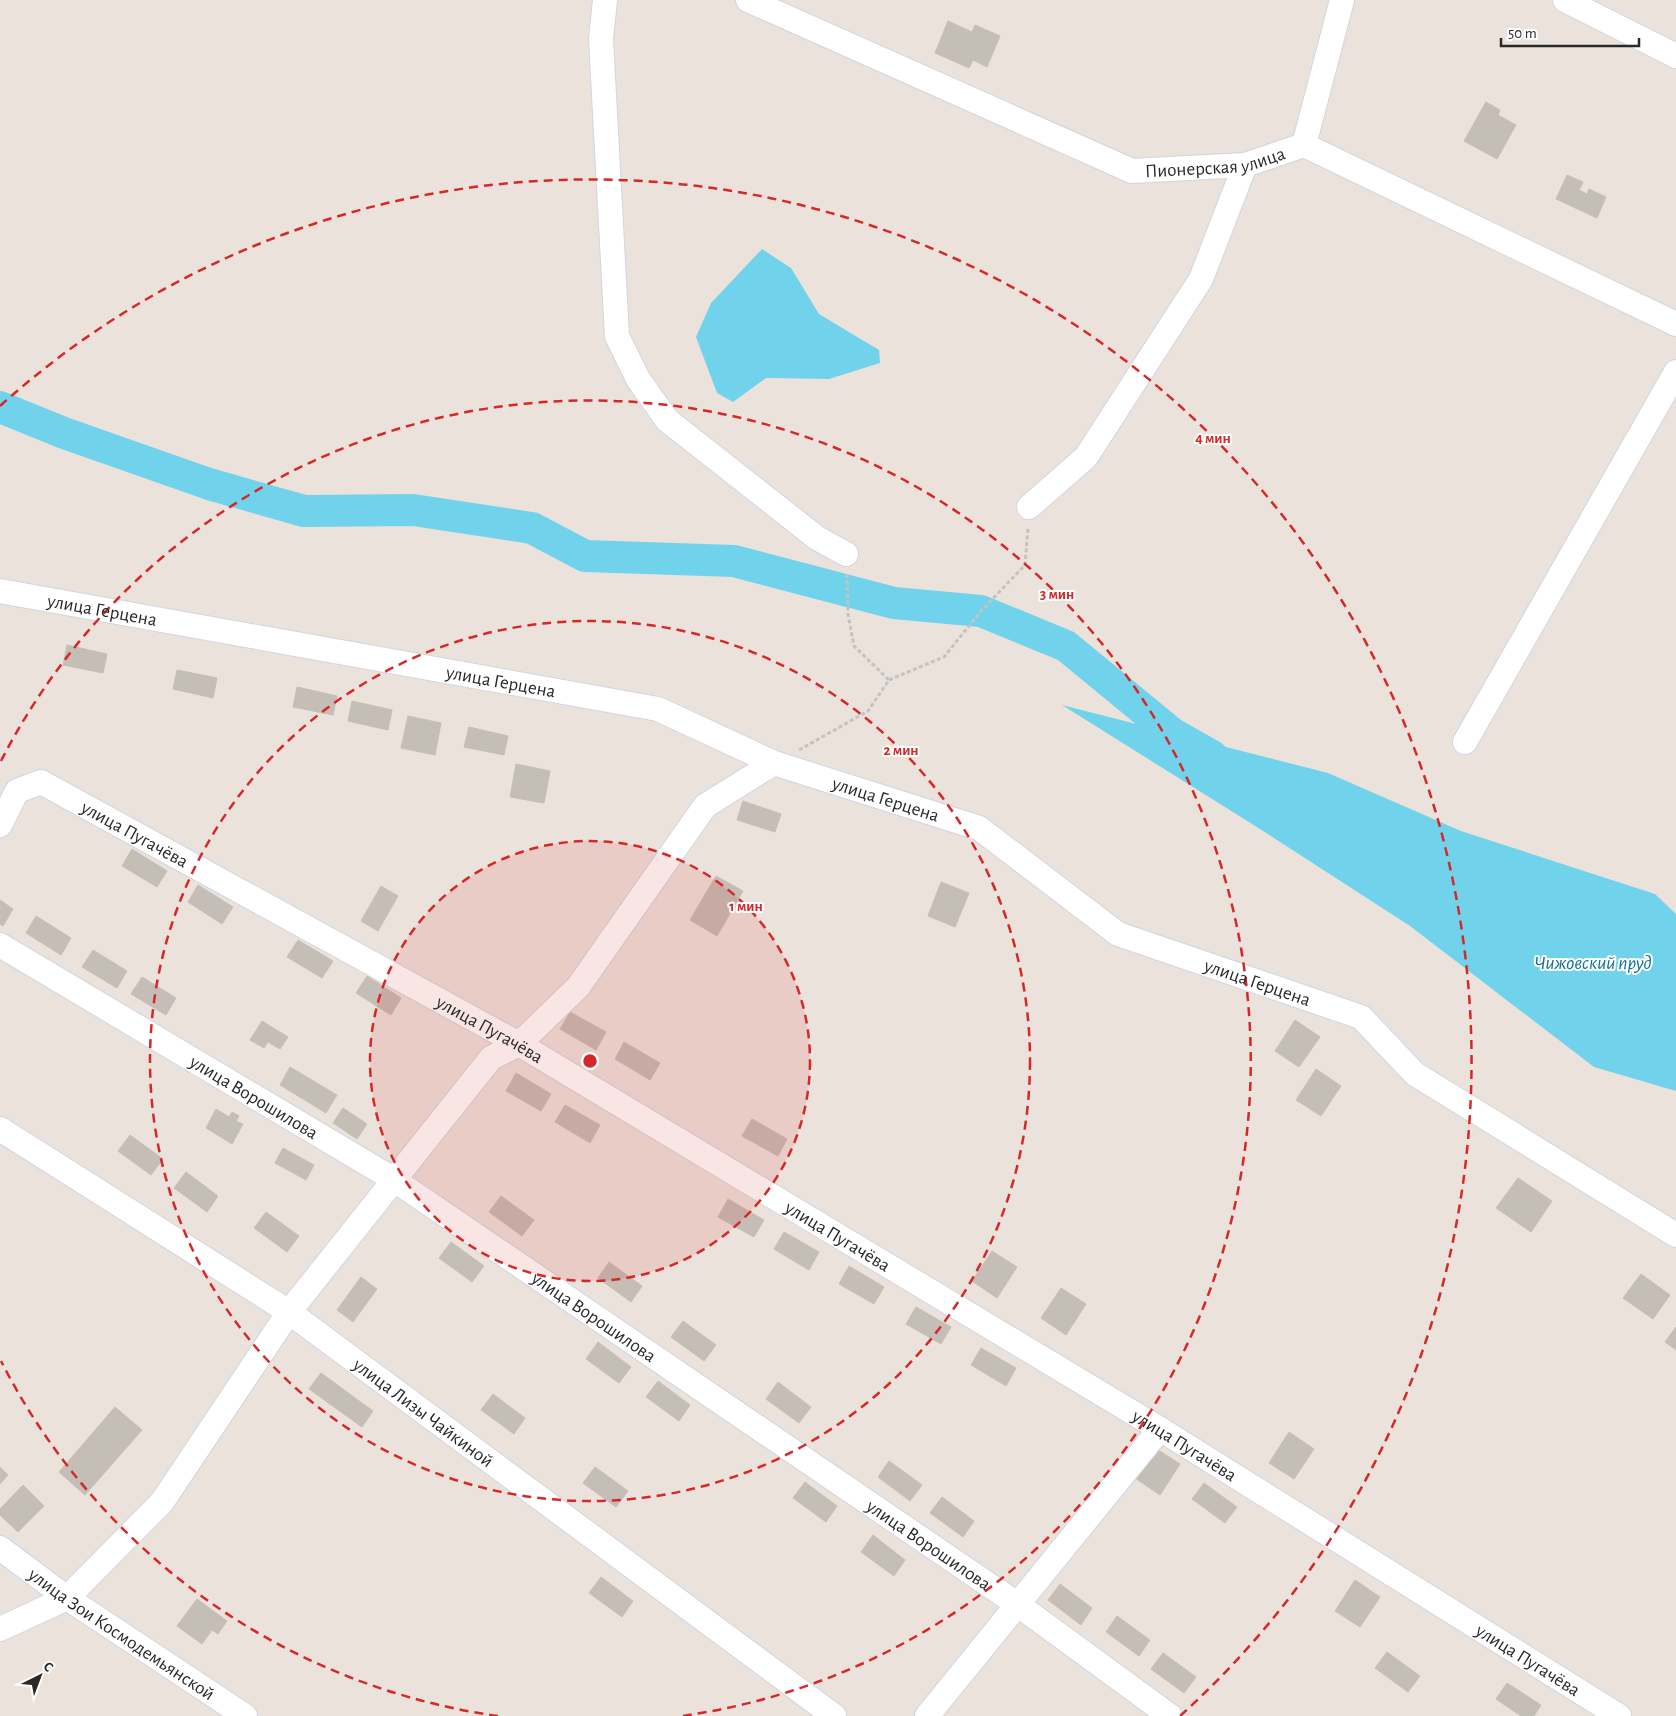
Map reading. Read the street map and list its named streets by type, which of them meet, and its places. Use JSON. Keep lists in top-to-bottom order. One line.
{"streets":{"street":["Пионерская улица","улица Герцена","улица Пугачёва","улица Ворошилова","улица Лизы Чайкиной","улица Зои Космодемьянской"]},"water":["Чижовский пруд"],"scale_bar":"50 m","north":"top right","rings":["4 мин","3 мин","2 мин","1 мин"]}
